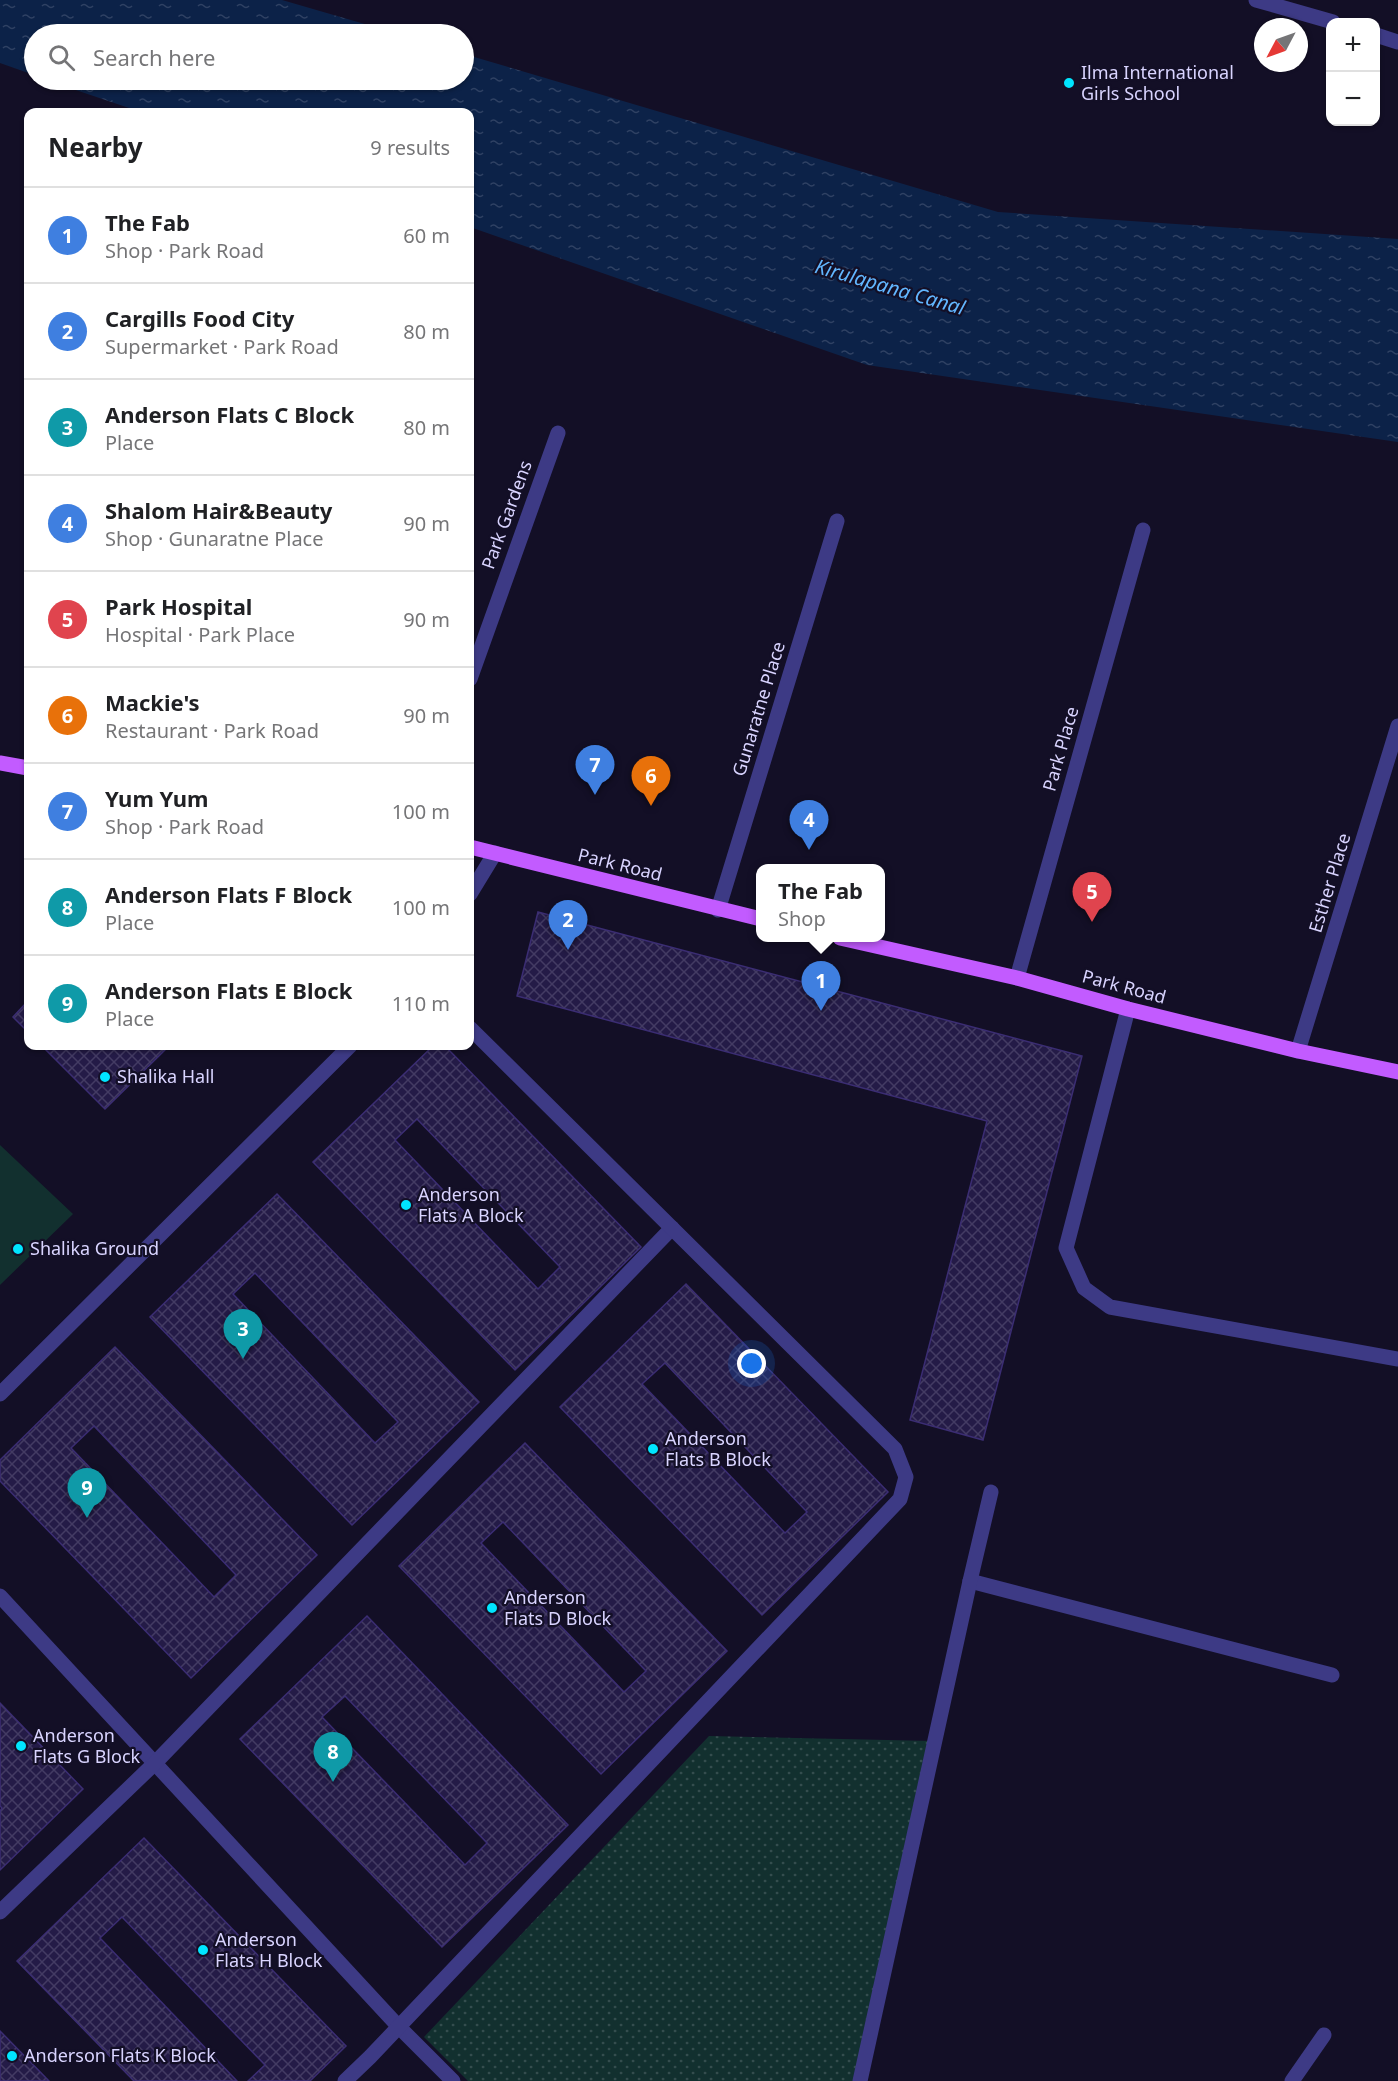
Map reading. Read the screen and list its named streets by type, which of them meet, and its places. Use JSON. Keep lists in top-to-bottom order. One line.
{"streets":{"main road":["Park Road"],"street":["Park Gardens","Gunaratne Place","Park Place","Esther Place"]},"crossings":[["Gunaratne Place","Park Road"],["Park Place","Park Road"],["Park Road","Esther Place"]],"water":["Kirulapana Canal"],"places":["Ilma International Girls School","Shalika Hall","Anderson Flats A Block","Shalika Ground","Anderson Flats B Block","Anderson Flats D Block","Anderson Flats G Block","Anderson Flats H Block","Anderson Flats K Block"],"north":"bottom left","page":{"map_buttons":["+","−"],"search":"Search here","heading":["Nearby","9 results"],"list":[{"mark":"1","name":"The Fab","note":"Shop · Park Road","value":"60 m"},{"mark":"2","name":"Cargills Food City","note":"Supermarket · Park Road","value":"80 m"},{"mark":"3","name":"Anderson Flats C Block","note":"Place","value":"80 m"},{"mark":"4","name":"Shalom Hair&Beauty","note":"Shop · Gunaratne Place","value":"90 m"},{"mark":"5","name":"Park Hospital","note":"Hospital · Park Place","value":"90 m"},{"mark":"6","name":"Mackie's","note":"Restaurant · Park Road","value":"90 m"},{"mark":"7","name":"Yum Yum","note":"Shop · Park Road","value":"100 m"},{"mark":"8","name":"Anderson Flats F Block","note":"Place","value":"100 m"},{"mark":"9","name":"Anderson Flats E Block","note":"Place","value":"110 m"}],"pins":["7","6","4","5","2","1","3","9","8"],"popup":["The Fab","Shop"]}}
